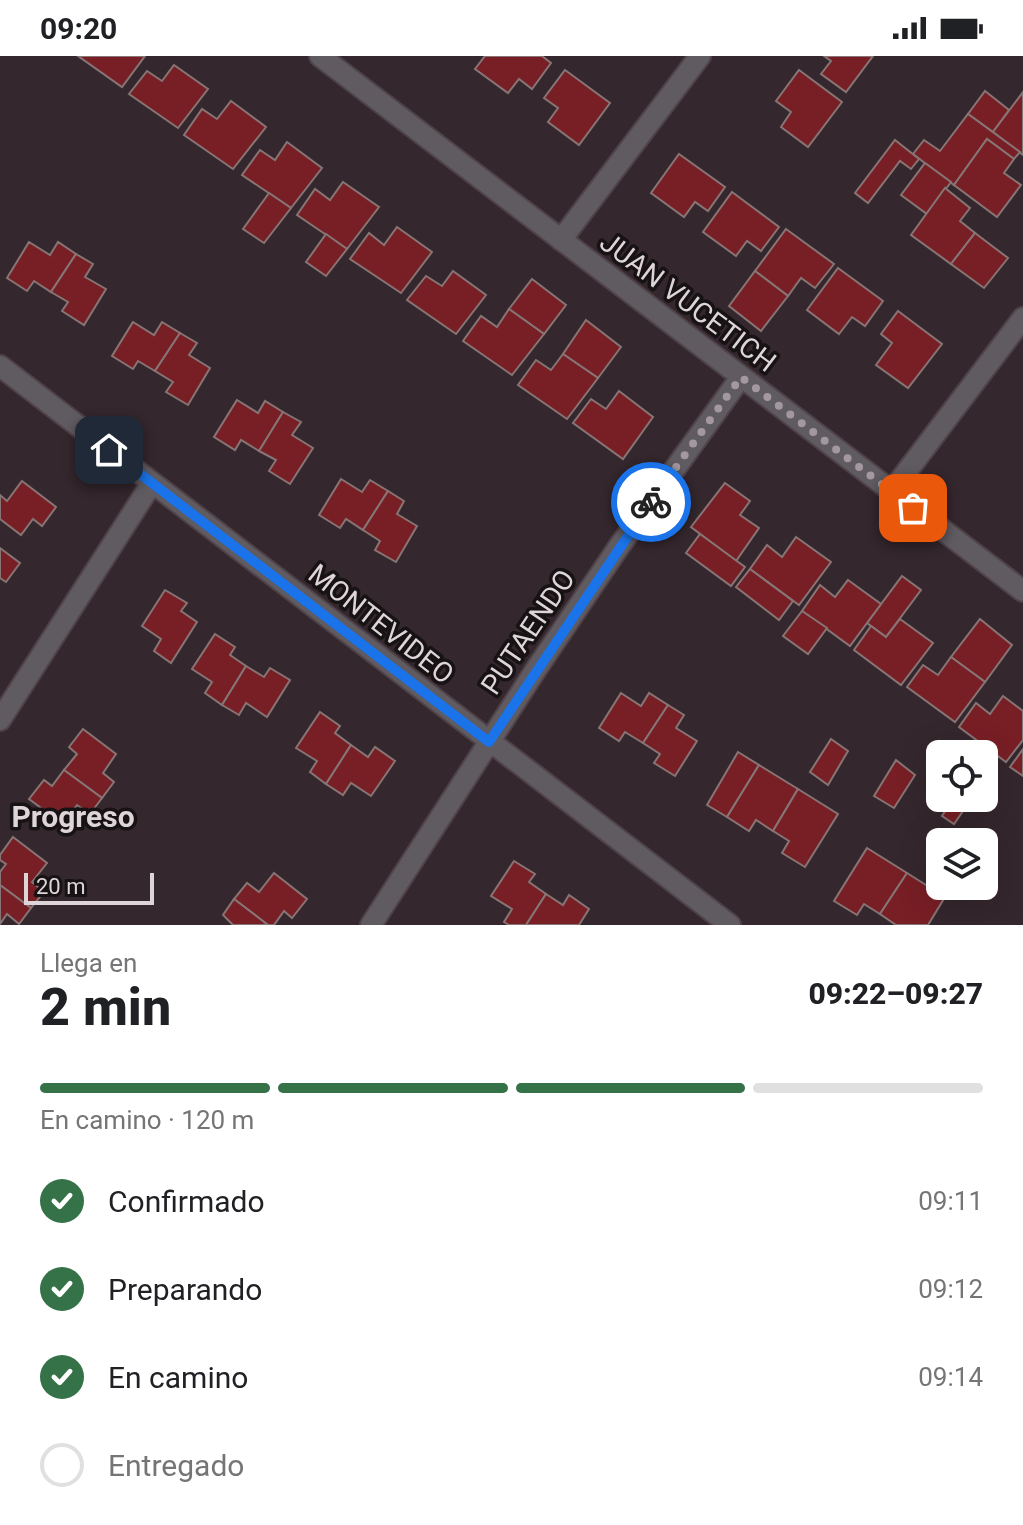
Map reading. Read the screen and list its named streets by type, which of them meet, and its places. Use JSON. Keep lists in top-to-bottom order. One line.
{"streets":{"street":["JUAN VUCETICH","MONTEVIDEO","PUTAENDO"]},"crossings":[["JUAN VUCETICH","PUTAENDO"],["MONTEVIDEO","PUTAENDO"]],"districts":["Progreso"],"scale_bar":"20 m","page":{"status":"09:20","scale":"20 m","heading":["2 min","Llega en","09:22–09:27"],"bar":"En camino · 120 m","list":[["Confirmado","09:11"],["Preparando","09:12"],["En camino","09:14"],"Entregado"]}}
